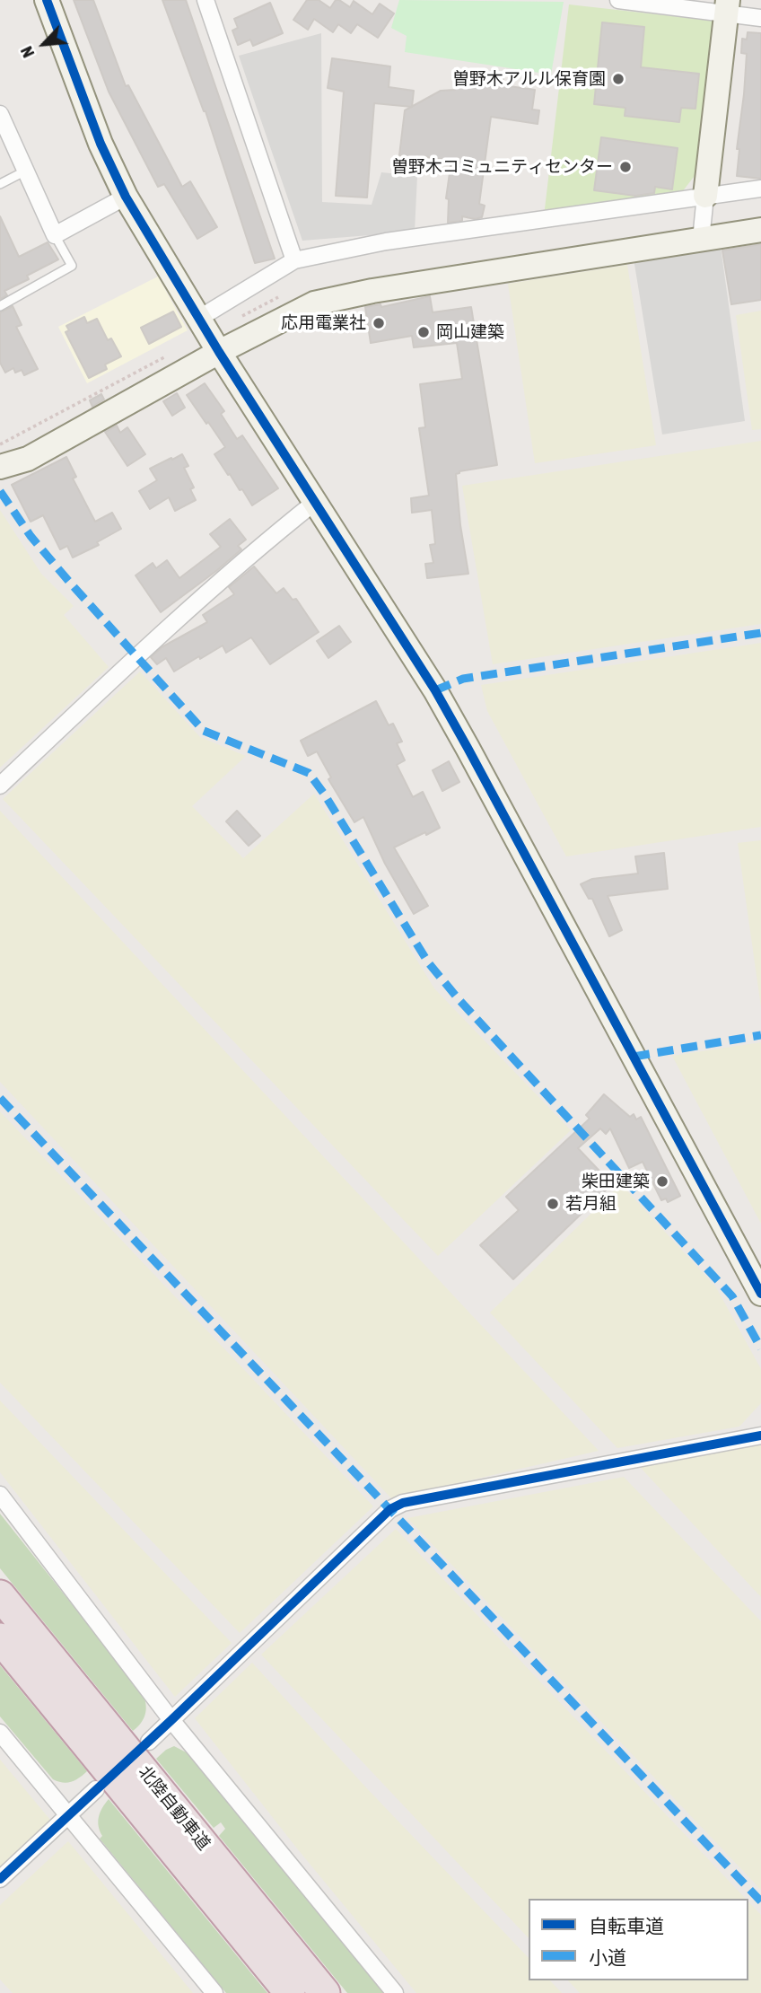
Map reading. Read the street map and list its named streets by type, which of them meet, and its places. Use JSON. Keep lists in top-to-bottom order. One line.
{"streets":{"highway":["北陸自動車道"]},"places":["曽野木アルル保育園","曽野木コミュニティセンター","応用電業社","岡山建築","柴田建築","若月組"],"legend":["自転車道","小道"],"north":"bottom left"}
